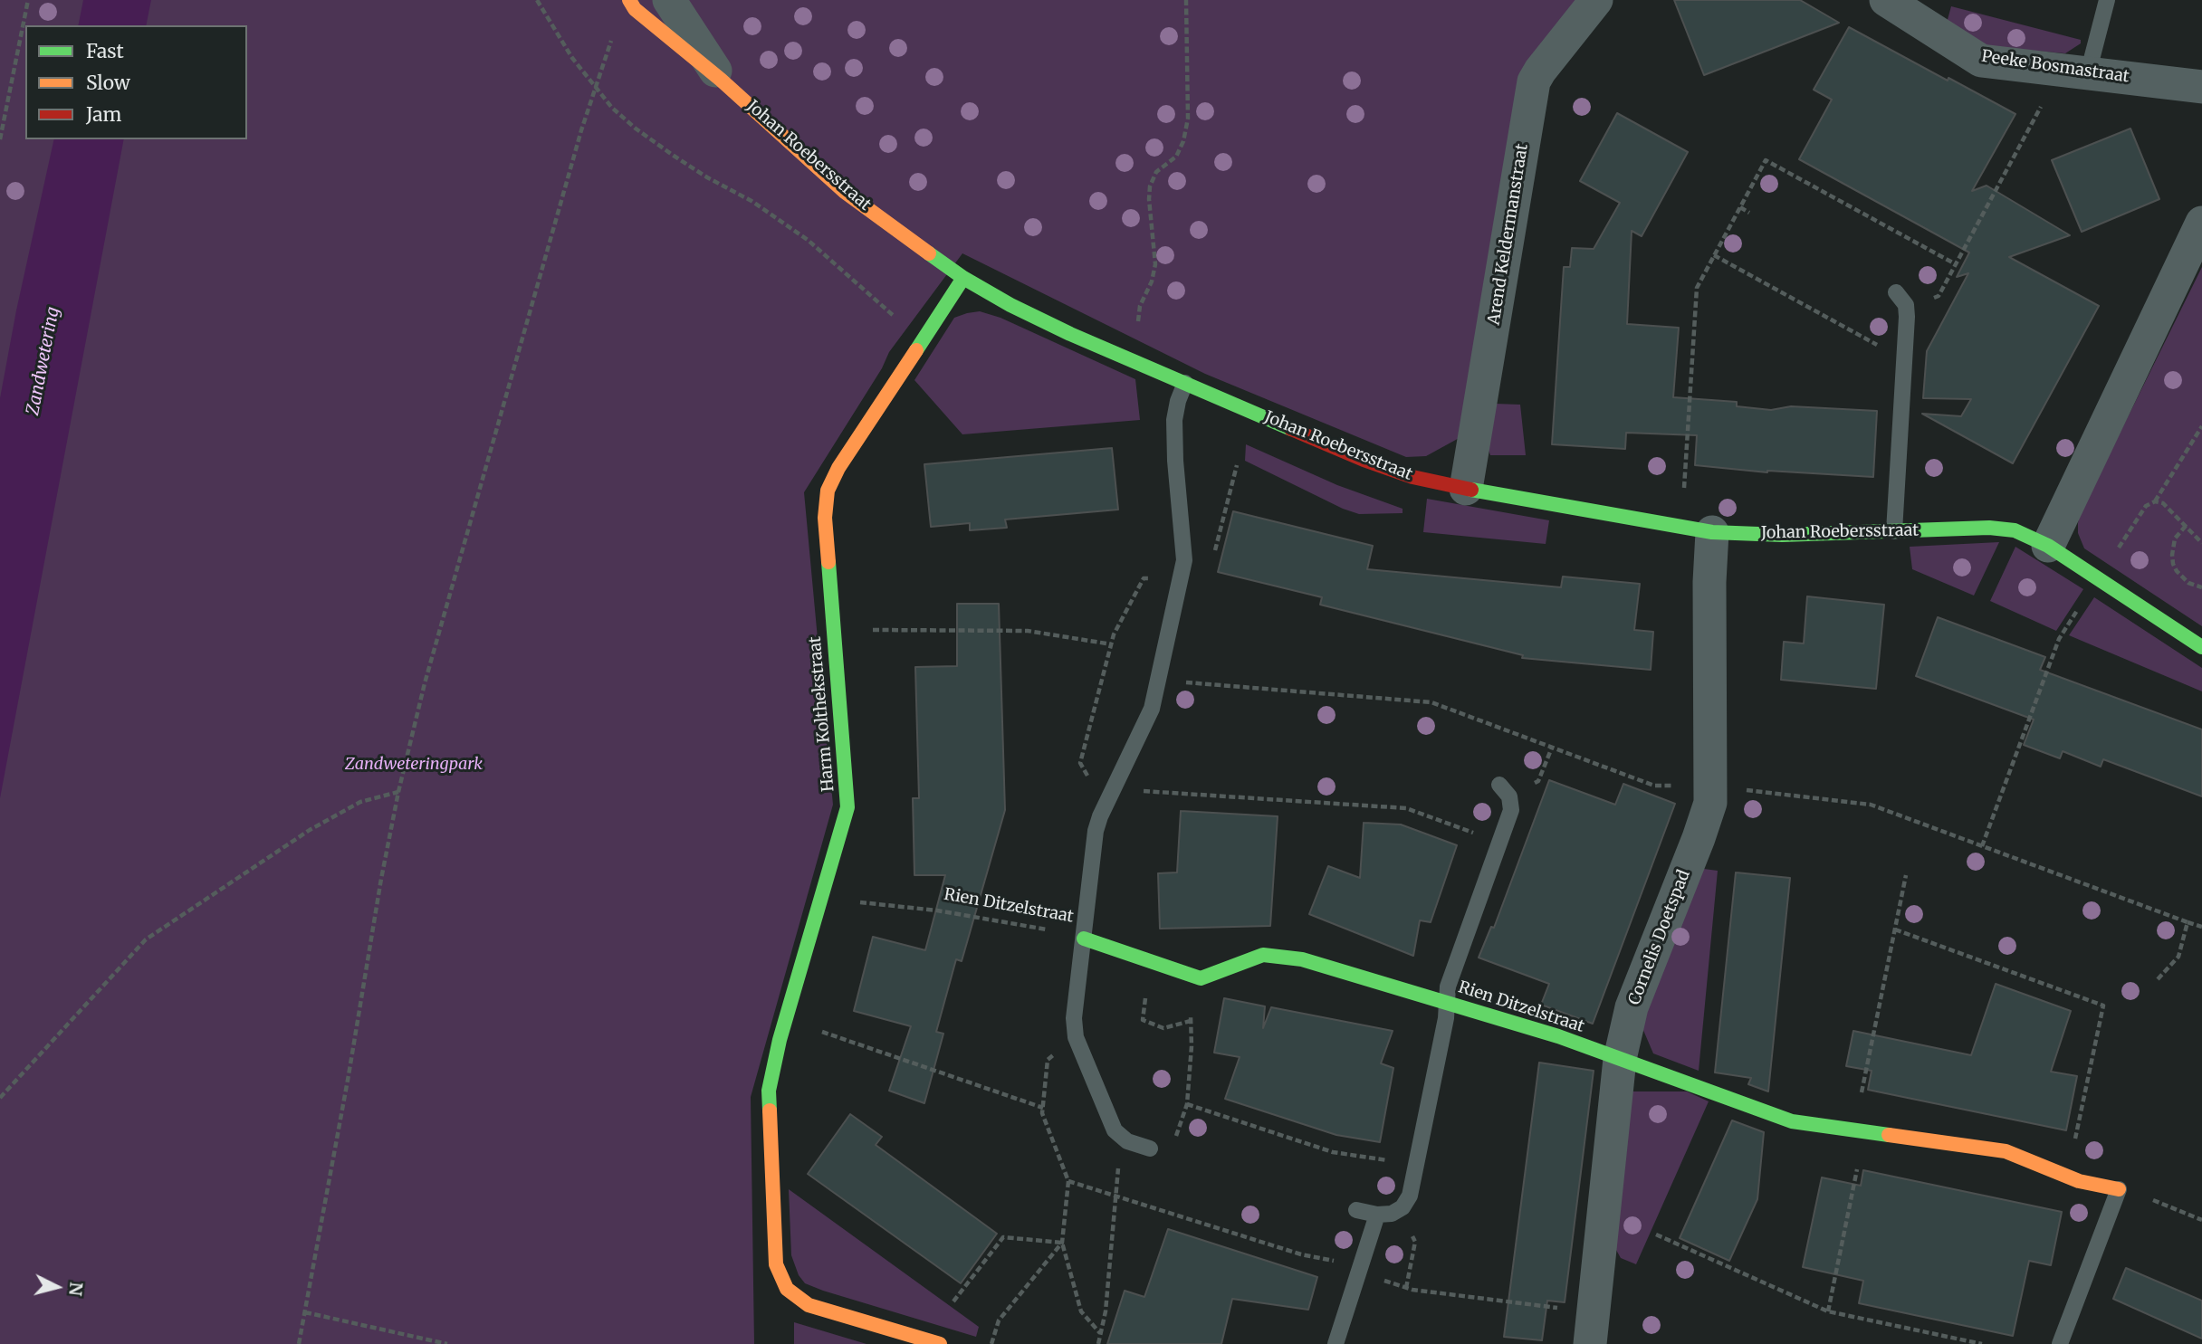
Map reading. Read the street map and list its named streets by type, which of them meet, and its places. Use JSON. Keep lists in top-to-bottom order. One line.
{"streets":{"street":["Peeke Bosmastraat","Johan Roebersstraat","Arend Keldermanstraat","Harm Kolthekstraat","Rien Ditzelstraat","Cornelis Doetspad"]},"crossings":[["Johan Roebersstraat","Arend Keldermanstraat"],["Johan Roebersstraat","Harm Kolthekstraat"],["Johan Roebersstraat","Cornelis Doetspad"],["Harm Kolthekstraat","Rien Ditzelstraat"],["Rien Ditzelstraat","Cornelis Doetspad"]],"water":["Zandwetering"],"parks":["Zandweteringpark"],"legend":["Fast","Slow","Jam"],"north":"right"}
